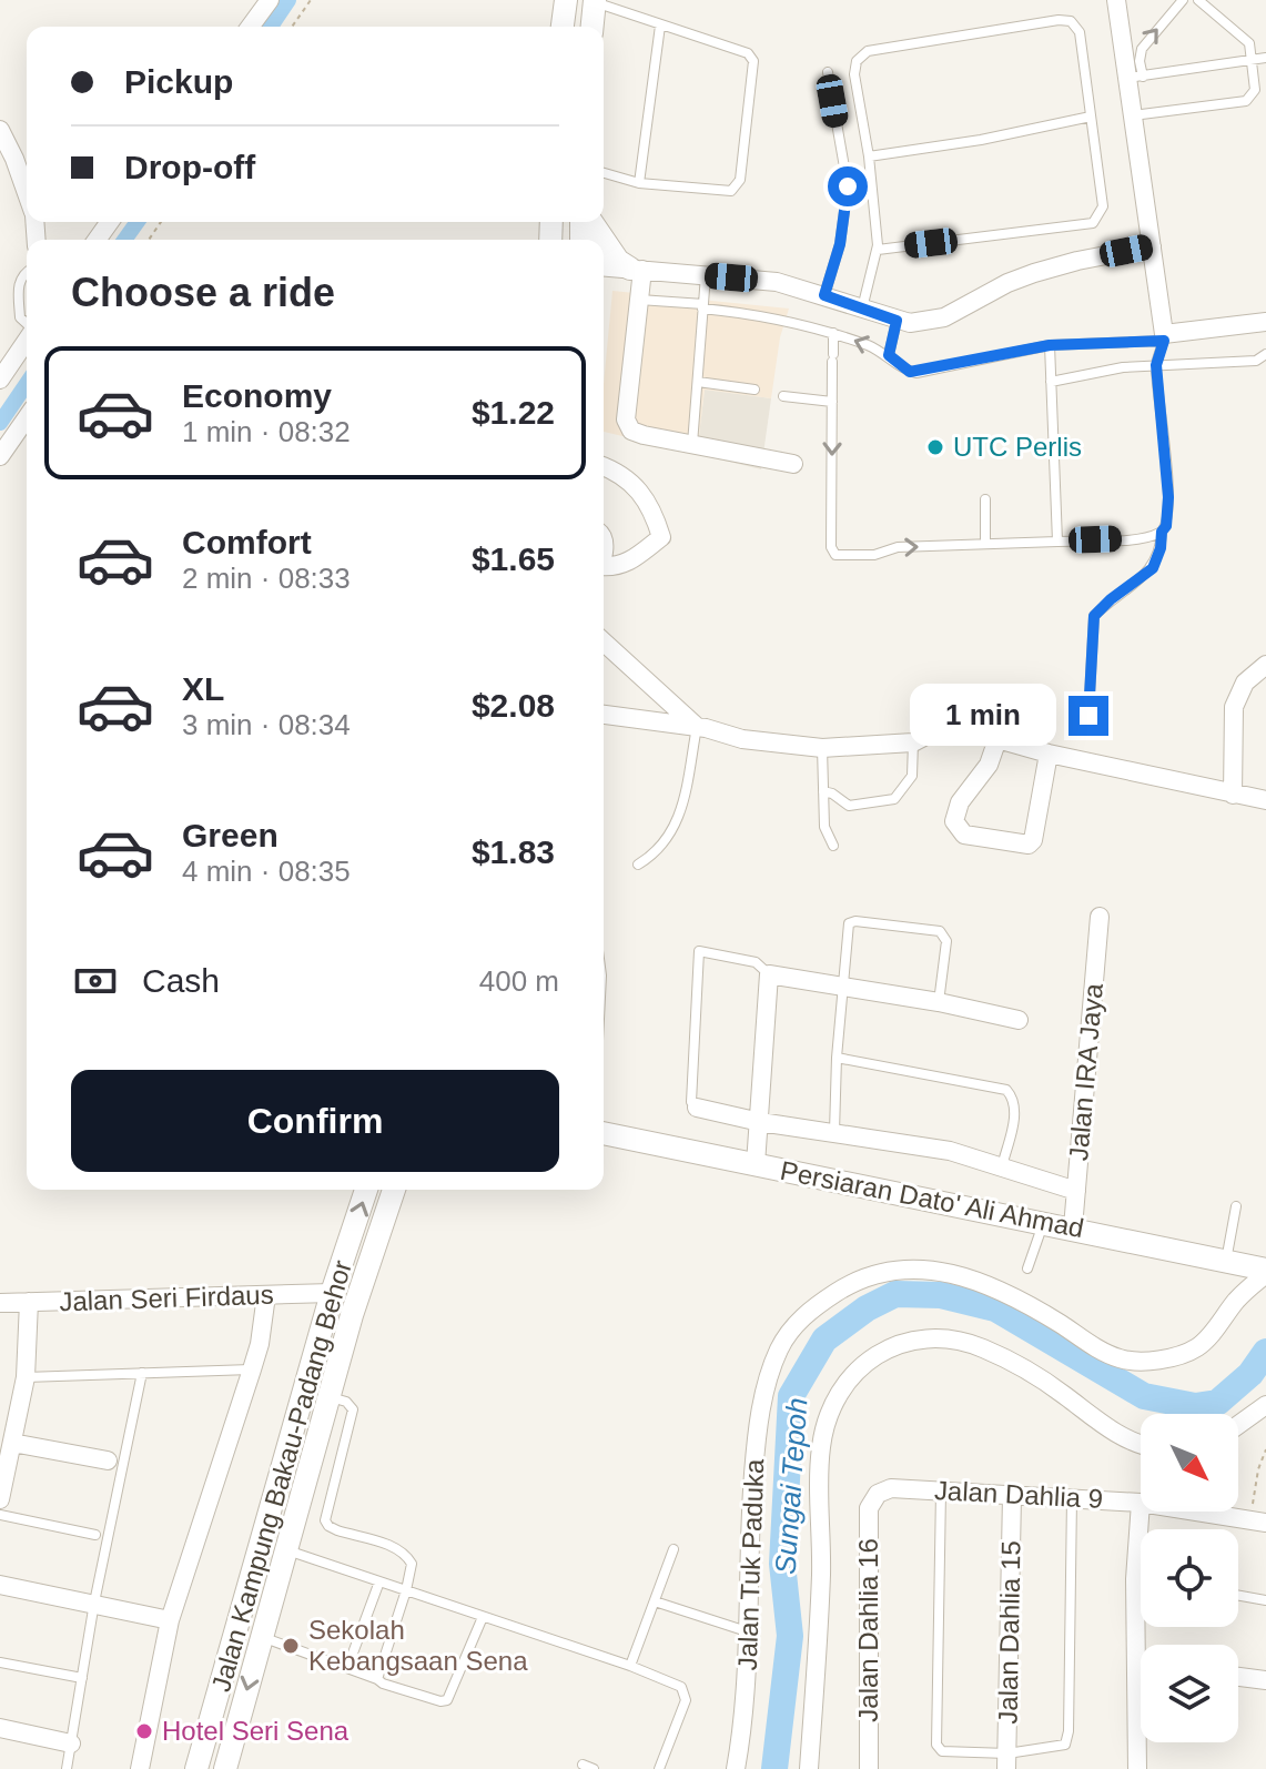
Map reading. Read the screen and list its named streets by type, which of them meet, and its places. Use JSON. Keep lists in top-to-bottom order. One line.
{"streets":{"street":["Jalan IRA Jaya","Persiaran Dato' Ali Ahmad","Jalan Seri Firdaus","Jalan Kampung Bakau-Padang Behor","Jalan Dahlia 9","Jalan Tuk Paduka","Jalan Dahlia 16","Jalan Dahlia 15"]},"crossings":[["Jalan IRA Jaya","Persiaran Dato' Ali Ahmad"],["Persiaran Dato' Ali Ahmad","Jalan Tuk Paduka"],["Jalan Seri Firdaus","Jalan Kampung Bakau-Padang Behor"],["Jalan Dahlia 9","Jalan Dahlia 16"],["Jalan Dahlia 9","Jalan Dahlia 15"]],"water":["Sungai Tepoh"],"places":["UTC Perlis","Sekolah Kebangsaan Sena","Hotel Seri Sena"],"north":"bottom right","page":{"banner":["Pickup","Drop-off"],"heading":"Choose a ride","list":[{"name":"Economy","note":"1 min · 08:32","value":"$1.22"},{"name":"Comfort","note":"2 min · 08:33","value":"$1.65"},{"name":"XL","note":"3 min · 08:34","value":"$2.08"},{"name":"Green","note":"4 min · 08:35","value":"$1.83"}],"bubble":"1 min","pay":["Cash","400 m"],"buttons":"Confirm"}}
